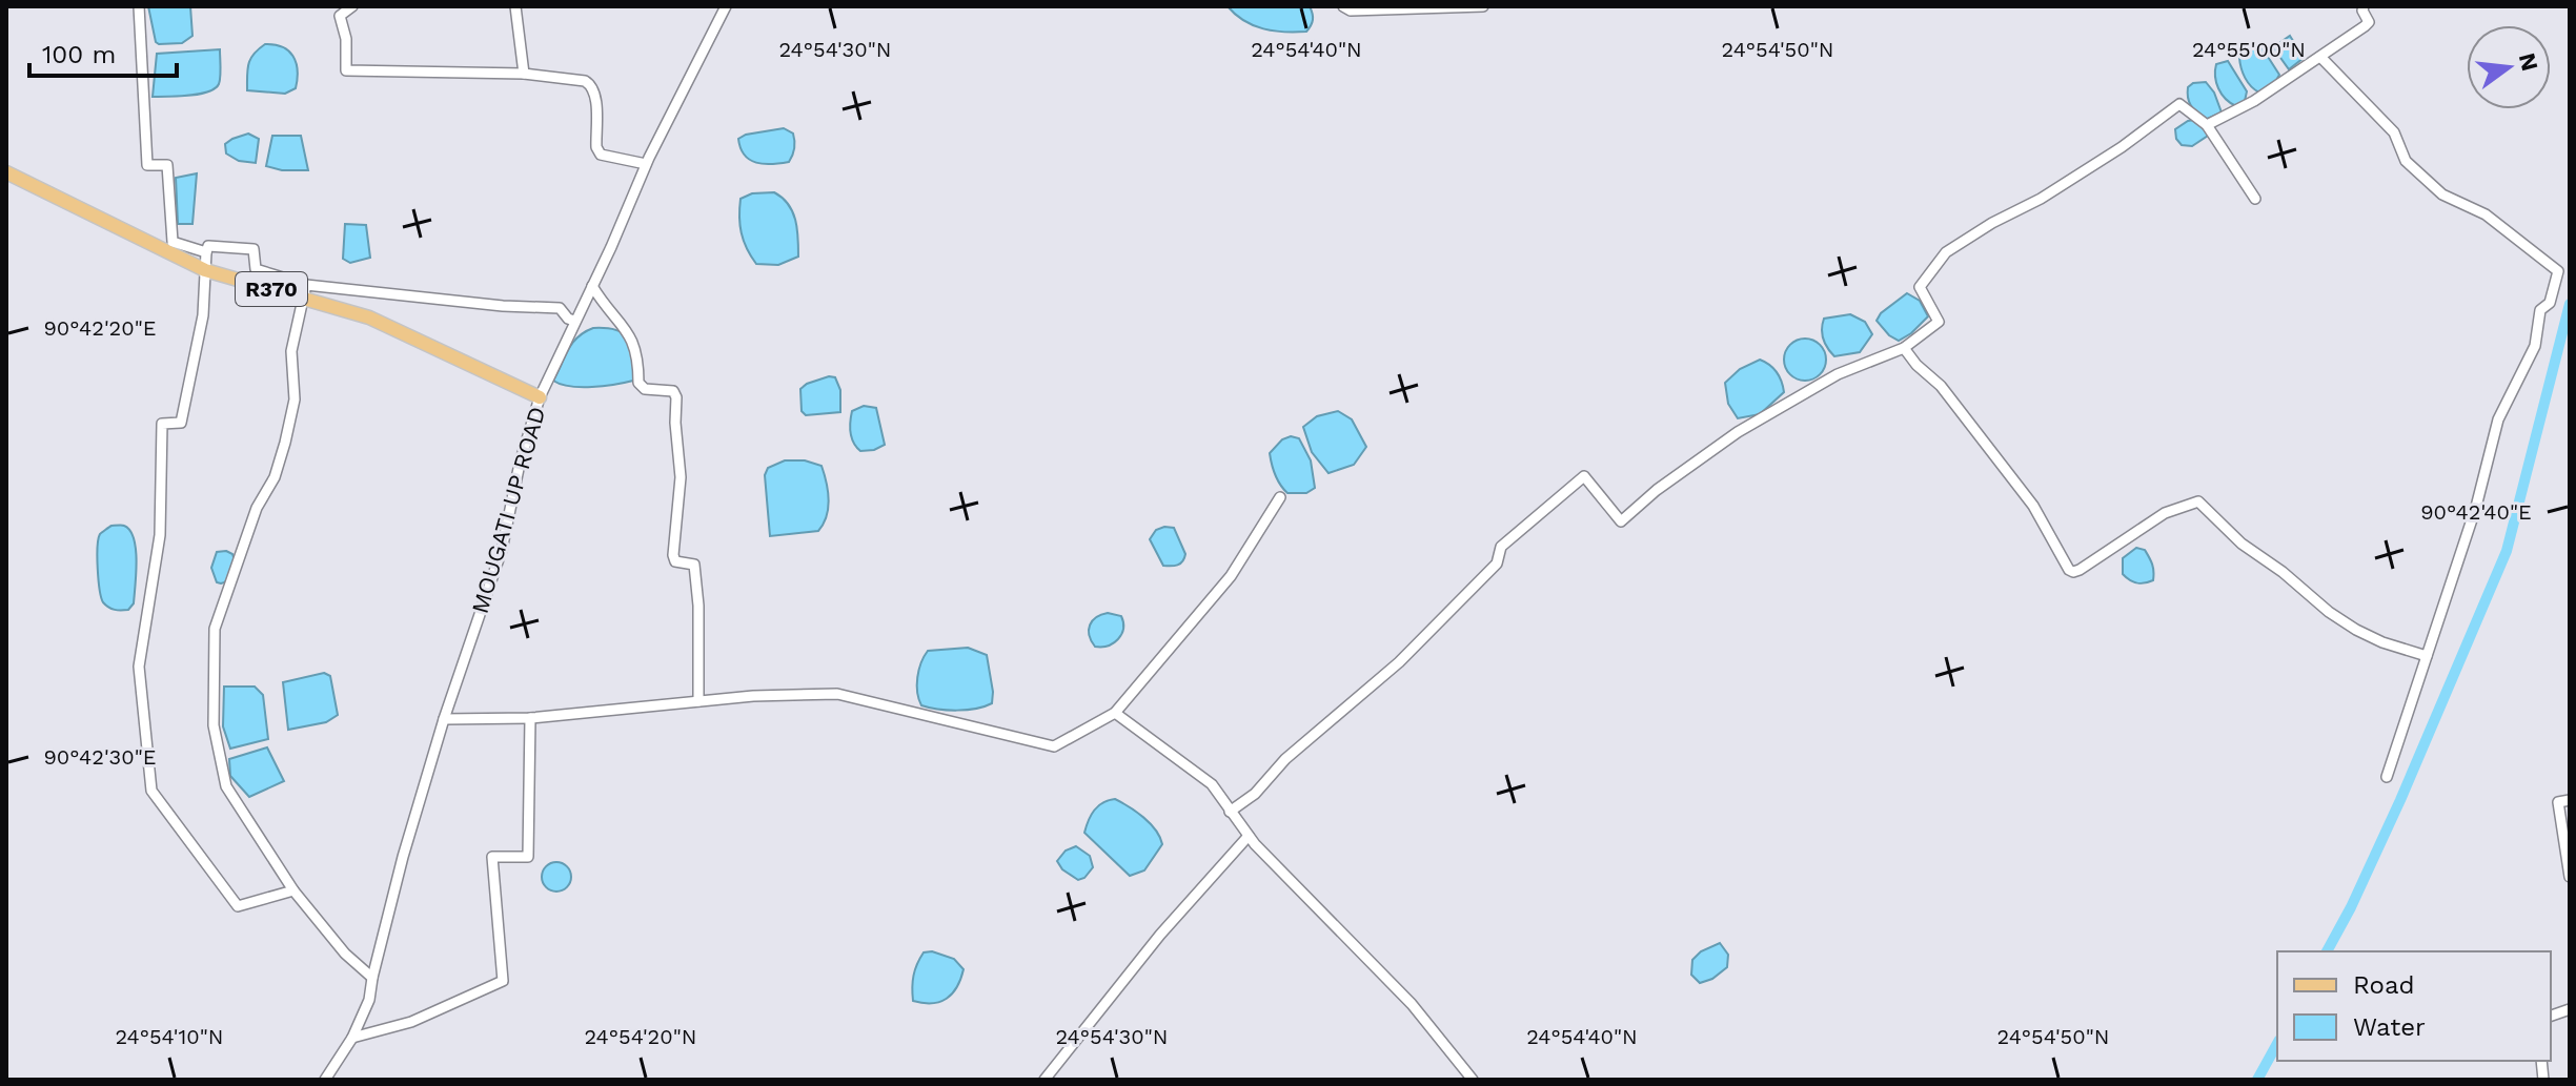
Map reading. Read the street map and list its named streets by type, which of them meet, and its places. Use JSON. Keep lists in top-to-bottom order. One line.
{"streets":{"main road":["R370"],"street":["MOUGATI UP ROAD"]},"crossings":[["R370","MOUGATI UP ROAD"]],"legend":["Road","Water"],"scale_bar":"100 m","north":"right","coordinates":["24°54'30\"N","24°54'40\"N","24°54'50\"N","24°55'00\"N","90°42'20\"E","90°42'40\"E","90°42'30\"E","24°54'10\"N","24°54'20\"N"]}
